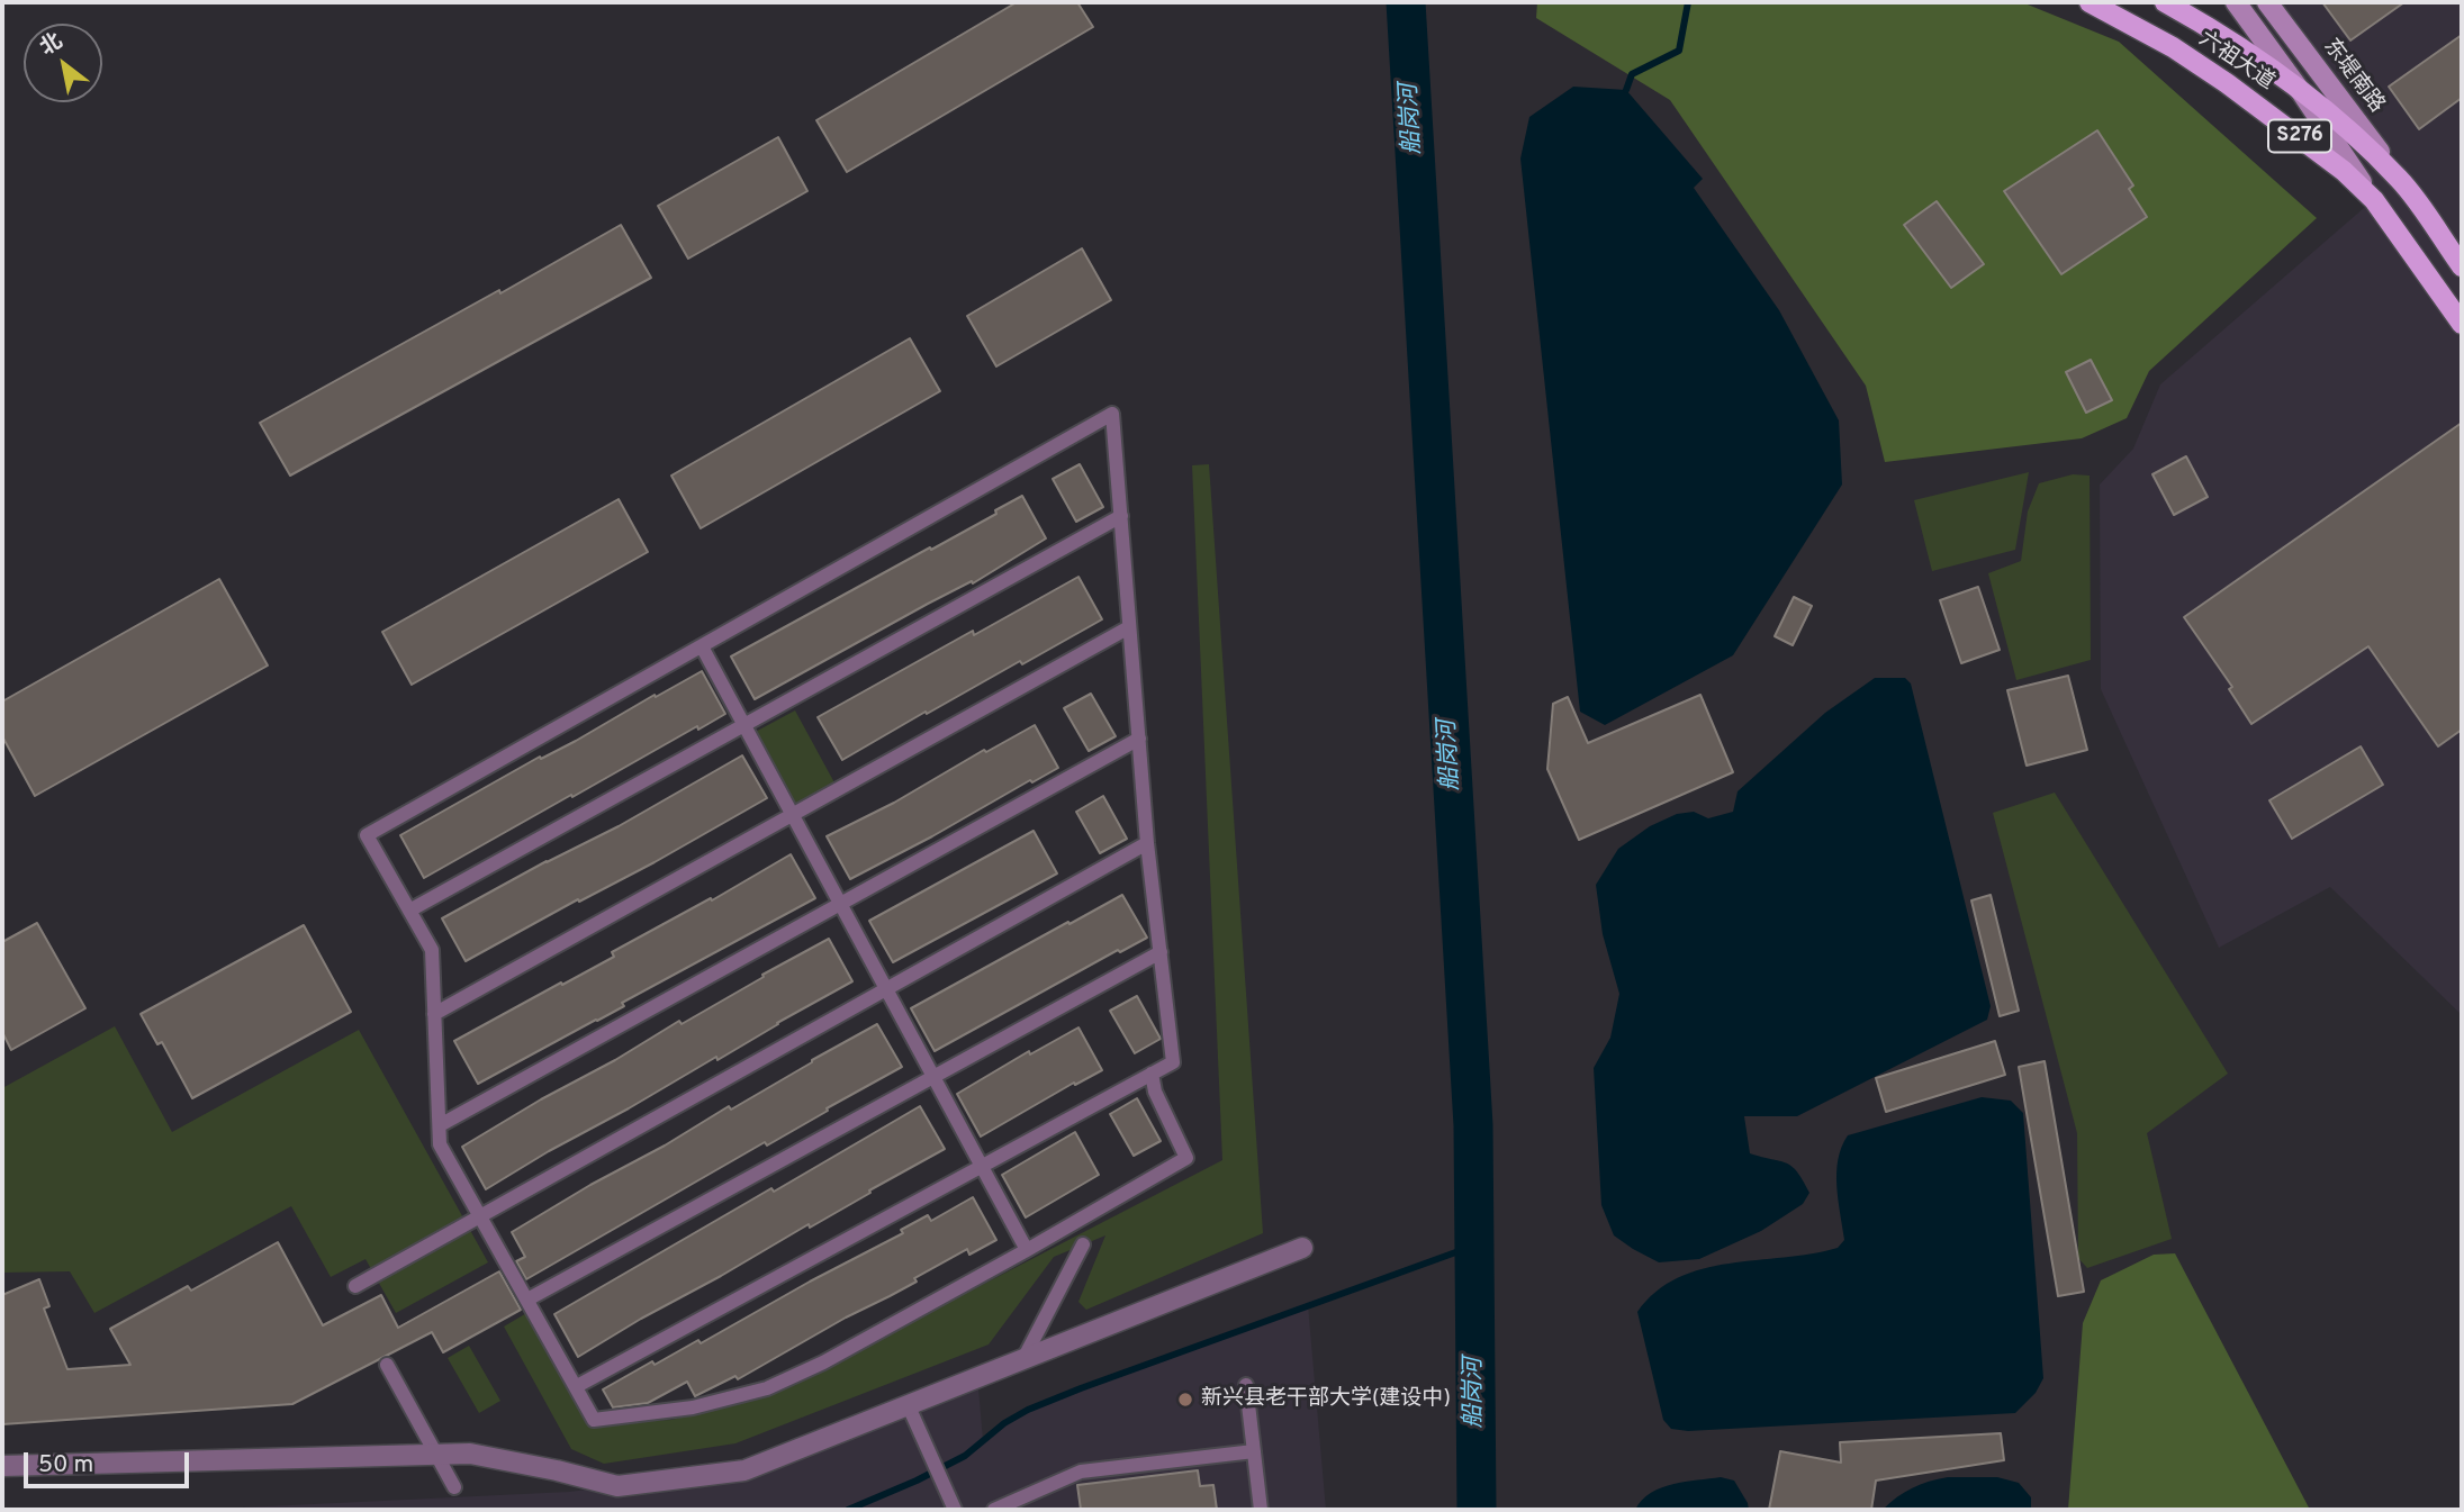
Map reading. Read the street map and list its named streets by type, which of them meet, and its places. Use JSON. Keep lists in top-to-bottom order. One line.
{"streets":{"main road":["六祖大道","东堤南路","S276"]},"crossings":[["六祖大道","东堤南路"]],"water":["船岗河"],"places":["新兴县老干部大学(建设中)"],"scale_bar":"50 m","north":"top left"}
